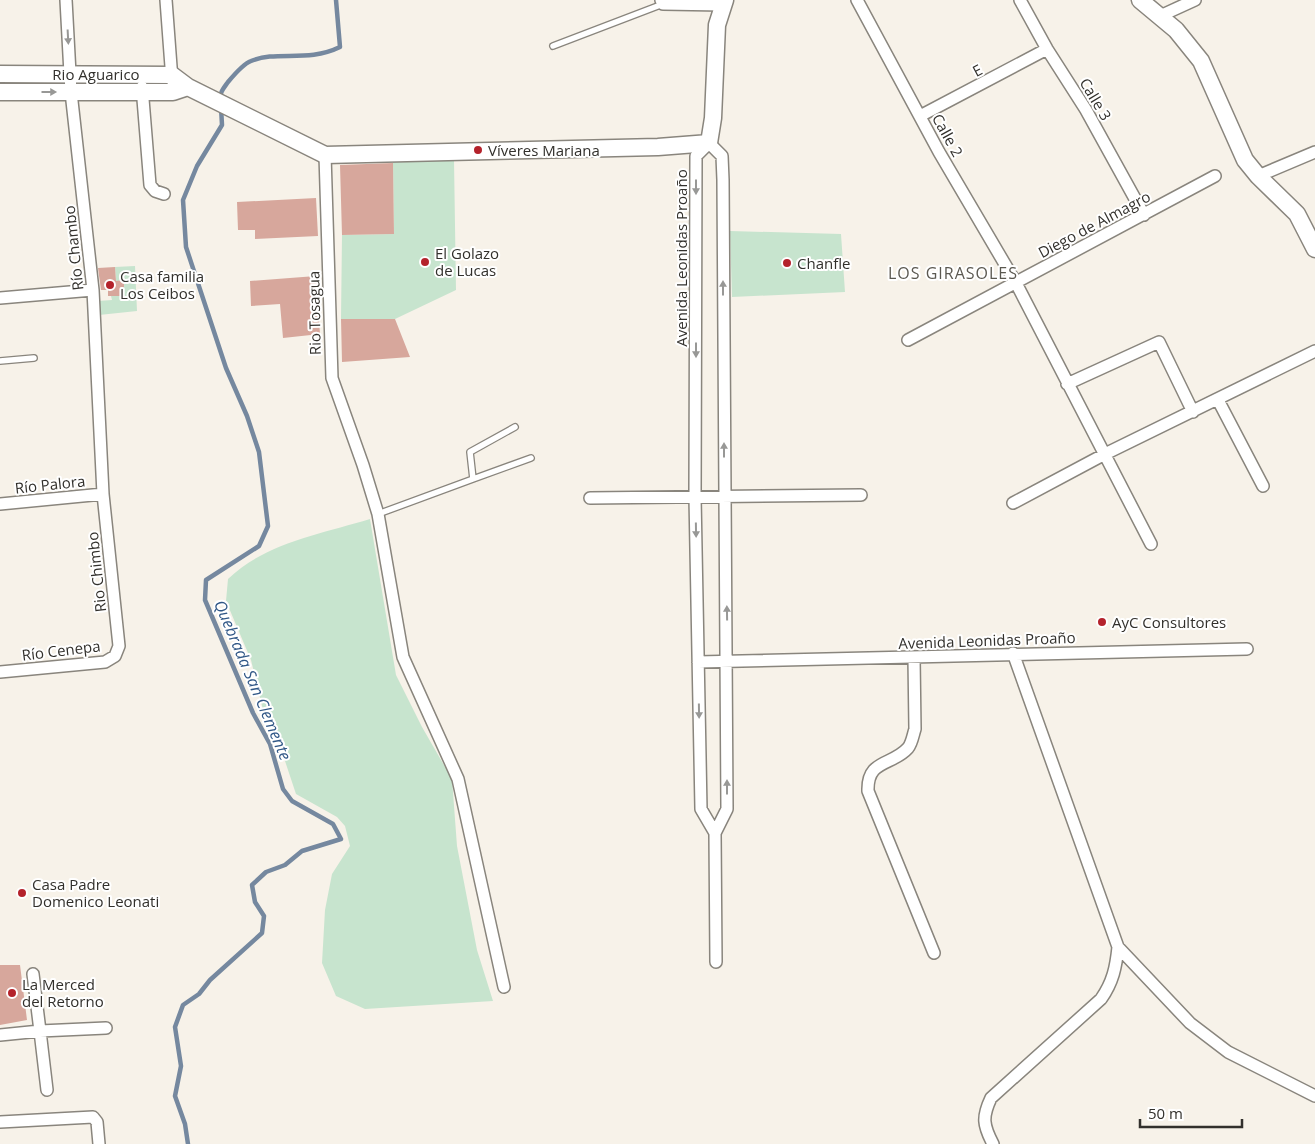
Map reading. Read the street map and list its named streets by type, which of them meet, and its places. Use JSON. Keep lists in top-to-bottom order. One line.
{"streets":{"main road":["Rio Aguarico"],"street":["E","Calle 3","Calle 2","Diego de Almagro","Río Chambo","Avenida Leonidas Proaño","Rio Tosagua","Río Palora","Rio Chimbo","Río Cenepa"]},"crossings":[["E","Calle 3"],["E","Calle 2"],["Rio Aguarico","Río Chambo"],["Calle 3","Diego de Almagro"],["Calle 2","Diego de Almagro"],["Río Chambo","Río Palora"],["Río Chambo","Rio Chimbo"],["Río Palora","Rio Chimbo"],["Rio Chimbo","Río Cenepa"]],"districts":["LOS GIRASOLES"],"water":["Quebrada San Clemente"],"places":["Víveres Mariana","El Golazo de Lucas","Chanfle","Casa familia Los Ceibos","AyC Consultores","Casa Padre Domenico Leonati","La Merced del Retorno"],"scale_bar":"50 m"}
